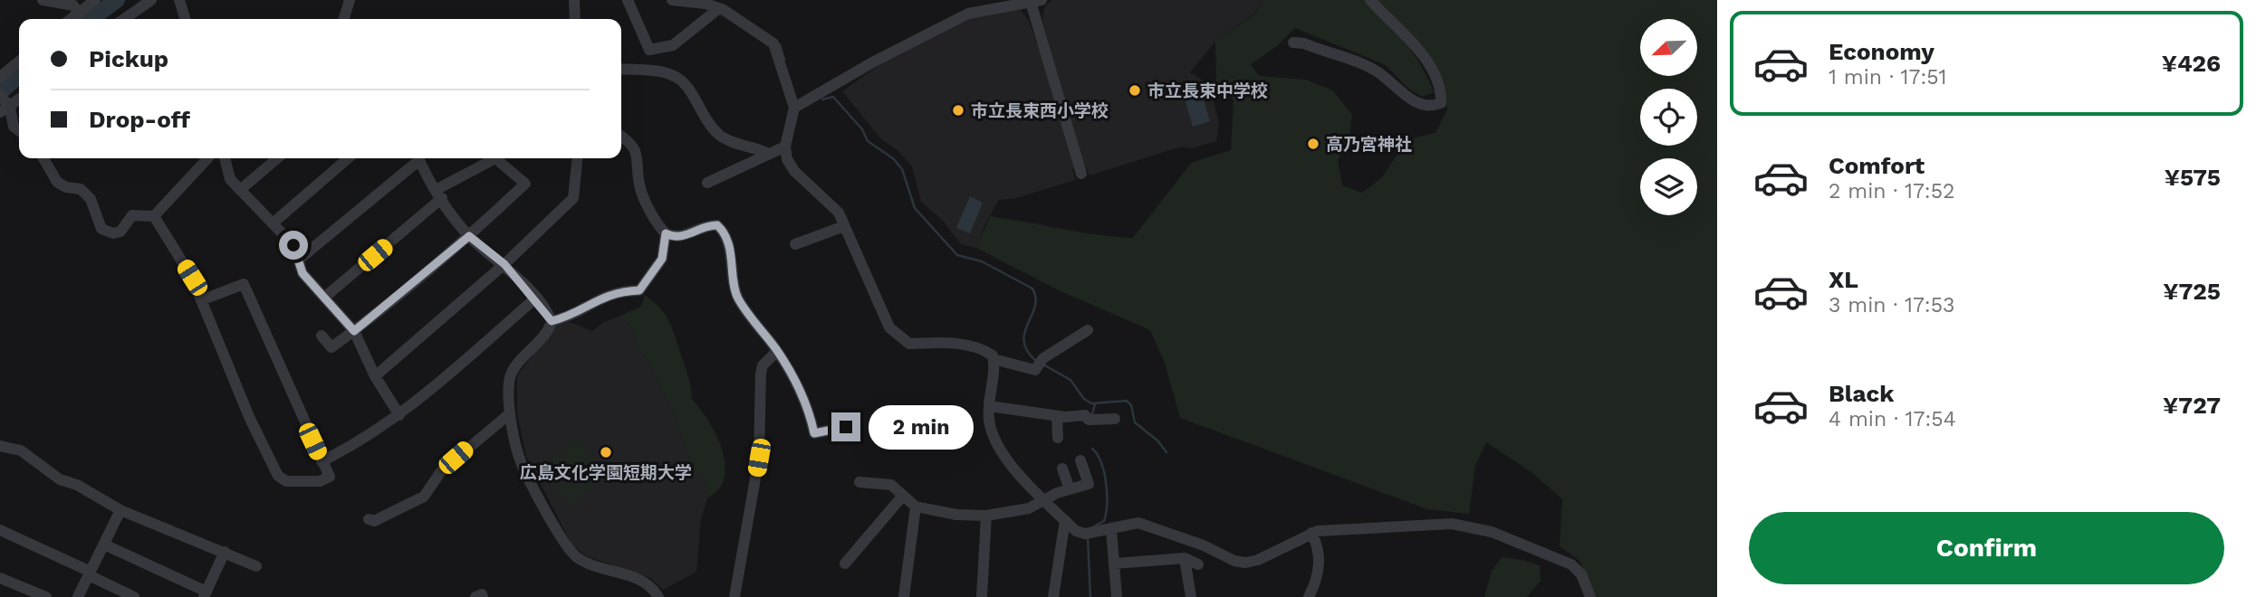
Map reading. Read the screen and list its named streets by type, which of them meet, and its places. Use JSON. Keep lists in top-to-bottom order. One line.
{"places":["市立長束中学校","市立長束西小学校","高乃宮神社","広島文化学園短期大学"],"north":"bottom left","page":{"list":[{"name":"Economy","note":"1 min · 17:51","value":"¥426"},{"name":"Comfort","note":"2 min · 17:52","value":"¥575"},{"name":"XL","note":"3 min · 17:53","value":"¥725"},{"name":"Black","note":"4 min · 17:54","value":"¥727"}],"banner":["Pickup","Drop-off"],"bubble":"2 min","buttons":"Confirm"}}
